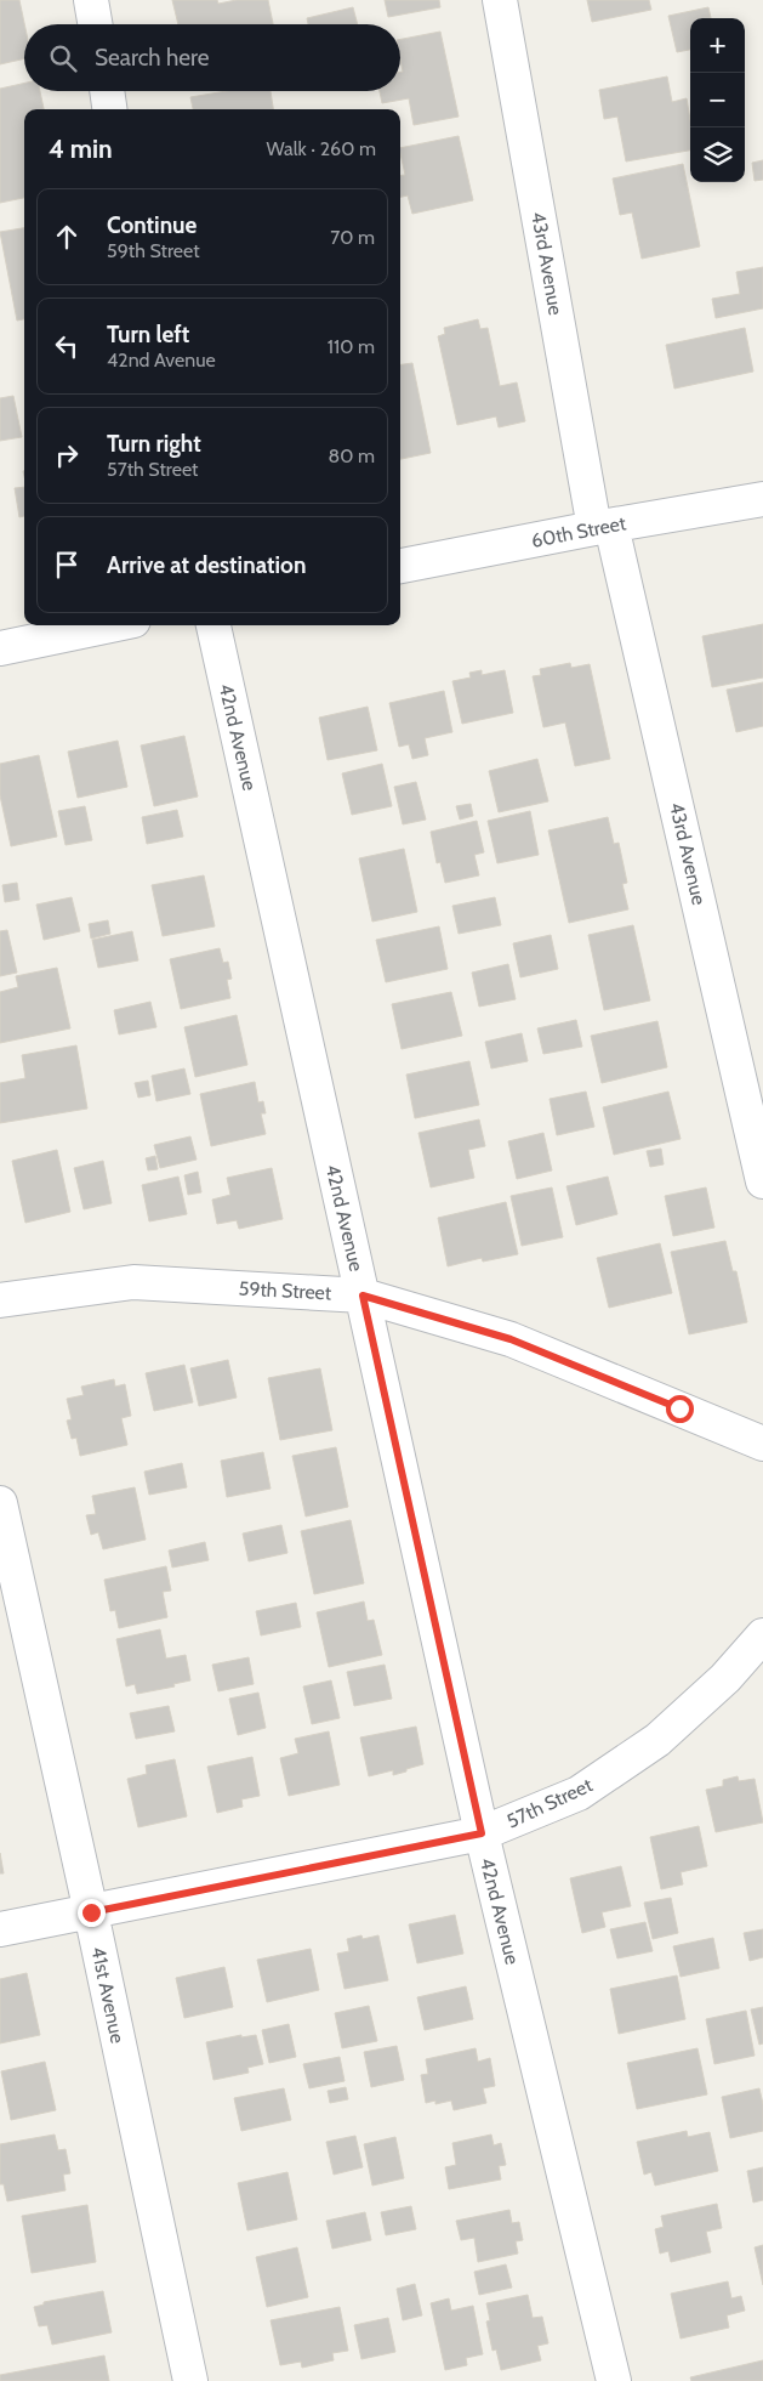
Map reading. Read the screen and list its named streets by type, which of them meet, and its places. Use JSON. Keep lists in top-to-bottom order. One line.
{"streets":{"street":["43rd Avenue","60th Street","42nd Avenue","59th Street","57th Street","41st Avenue"]},"crossings":[["43rd Avenue","60th Street"],["42nd Avenue","59th Street"],["42nd Avenue","57th Street"],["57th Street","41st Avenue"]],"page":{"map_buttons":["+","−"],"search":"Search here","heading":["4 min","Walk · 260 m"],"list":[["Continue","59th Street","70 m"],["Turn left","42nd Avenue","110 m"],["Turn right","57th Street","80 m"],"Arrive at destination"]}}
